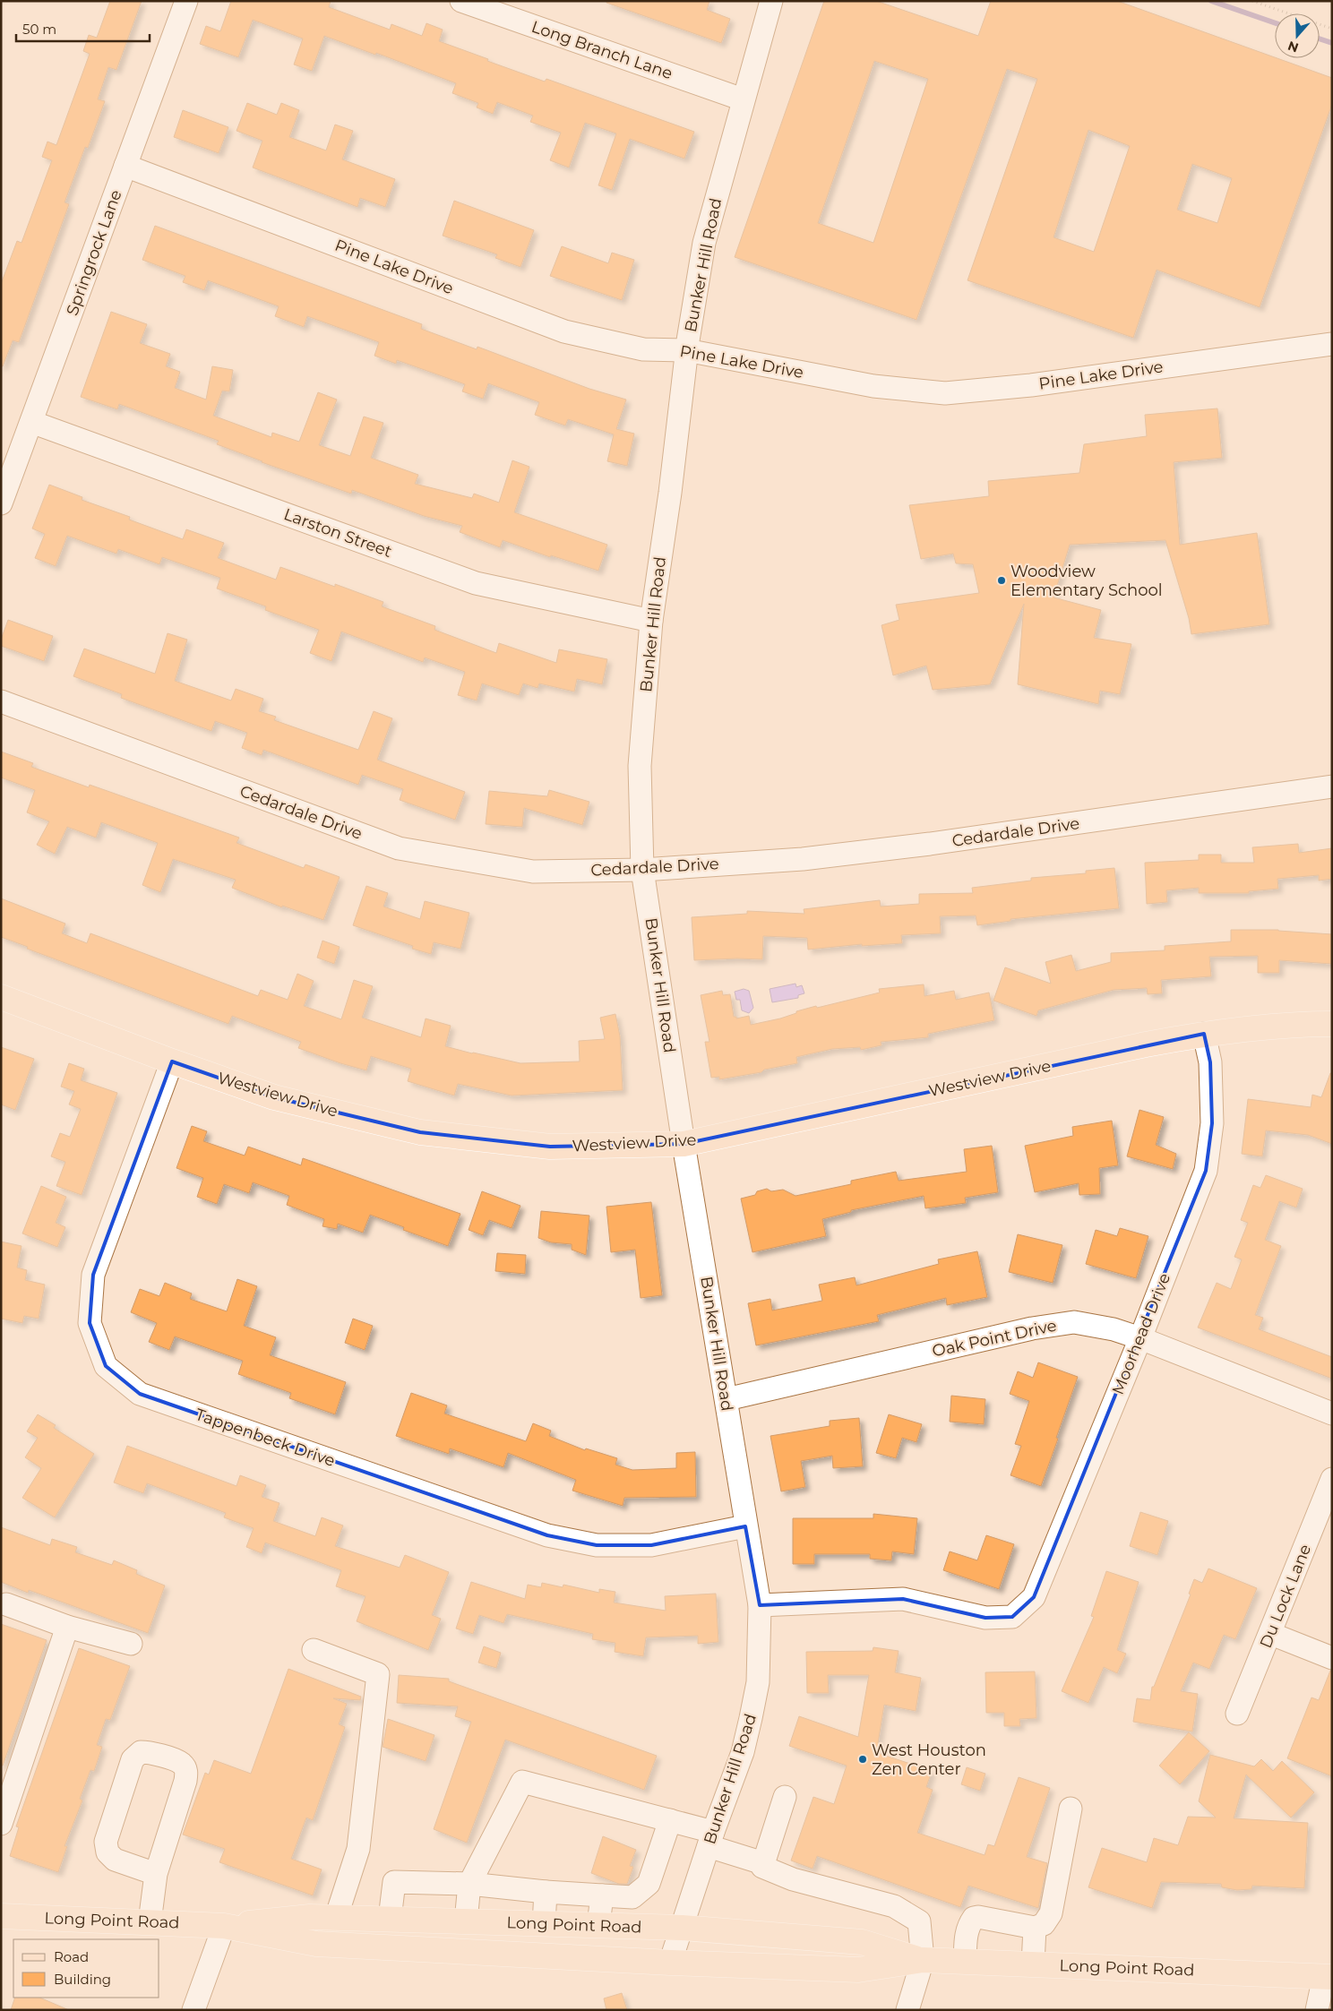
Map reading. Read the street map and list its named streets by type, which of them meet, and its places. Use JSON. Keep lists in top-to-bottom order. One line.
{"streets":{"main road":["Westview Drive","Long Point Road"],"street":["Long Branch Lane","Springrock Lane","Bunker Hill Road","Pine Lake Drive","Larston Street","Cedardale Drive","Moorhead Drive","Oak Point Drive","Tappenbeck Drive","Du Lock Lane"]},"crossings":[["Long Branch Lane","Bunker Hill Road"],["Springrock Lane","Pine Lake Drive"],["Springrock Lane","Larston Street"],["Bunker Hill Road","Pine Lake Drive"],["Bunker Hill Road","Larston Street"],["Bunker Hill Road","Cedardale Drive"],["Bunker Hill Road","Westview Drive"],["Bunker Hill Road","Moorhead Drive"],["Bunker Hill Road","Oak Point Drive"],["Bunker Hill Road","Tappenbeck Drive"],["Bunker Hill Road","Long Point Road"],["Westview Drive","Moorhead Drive"],["Westview Drive","Tappenbeck Drive"],["Moorhead Drive","Oak Point Drive"]],"places":["Woodview Elementary School","West Houston Zen Center"],"legend":["Road","Building"],"scale_bar":"50 m","north":"bottom"}
